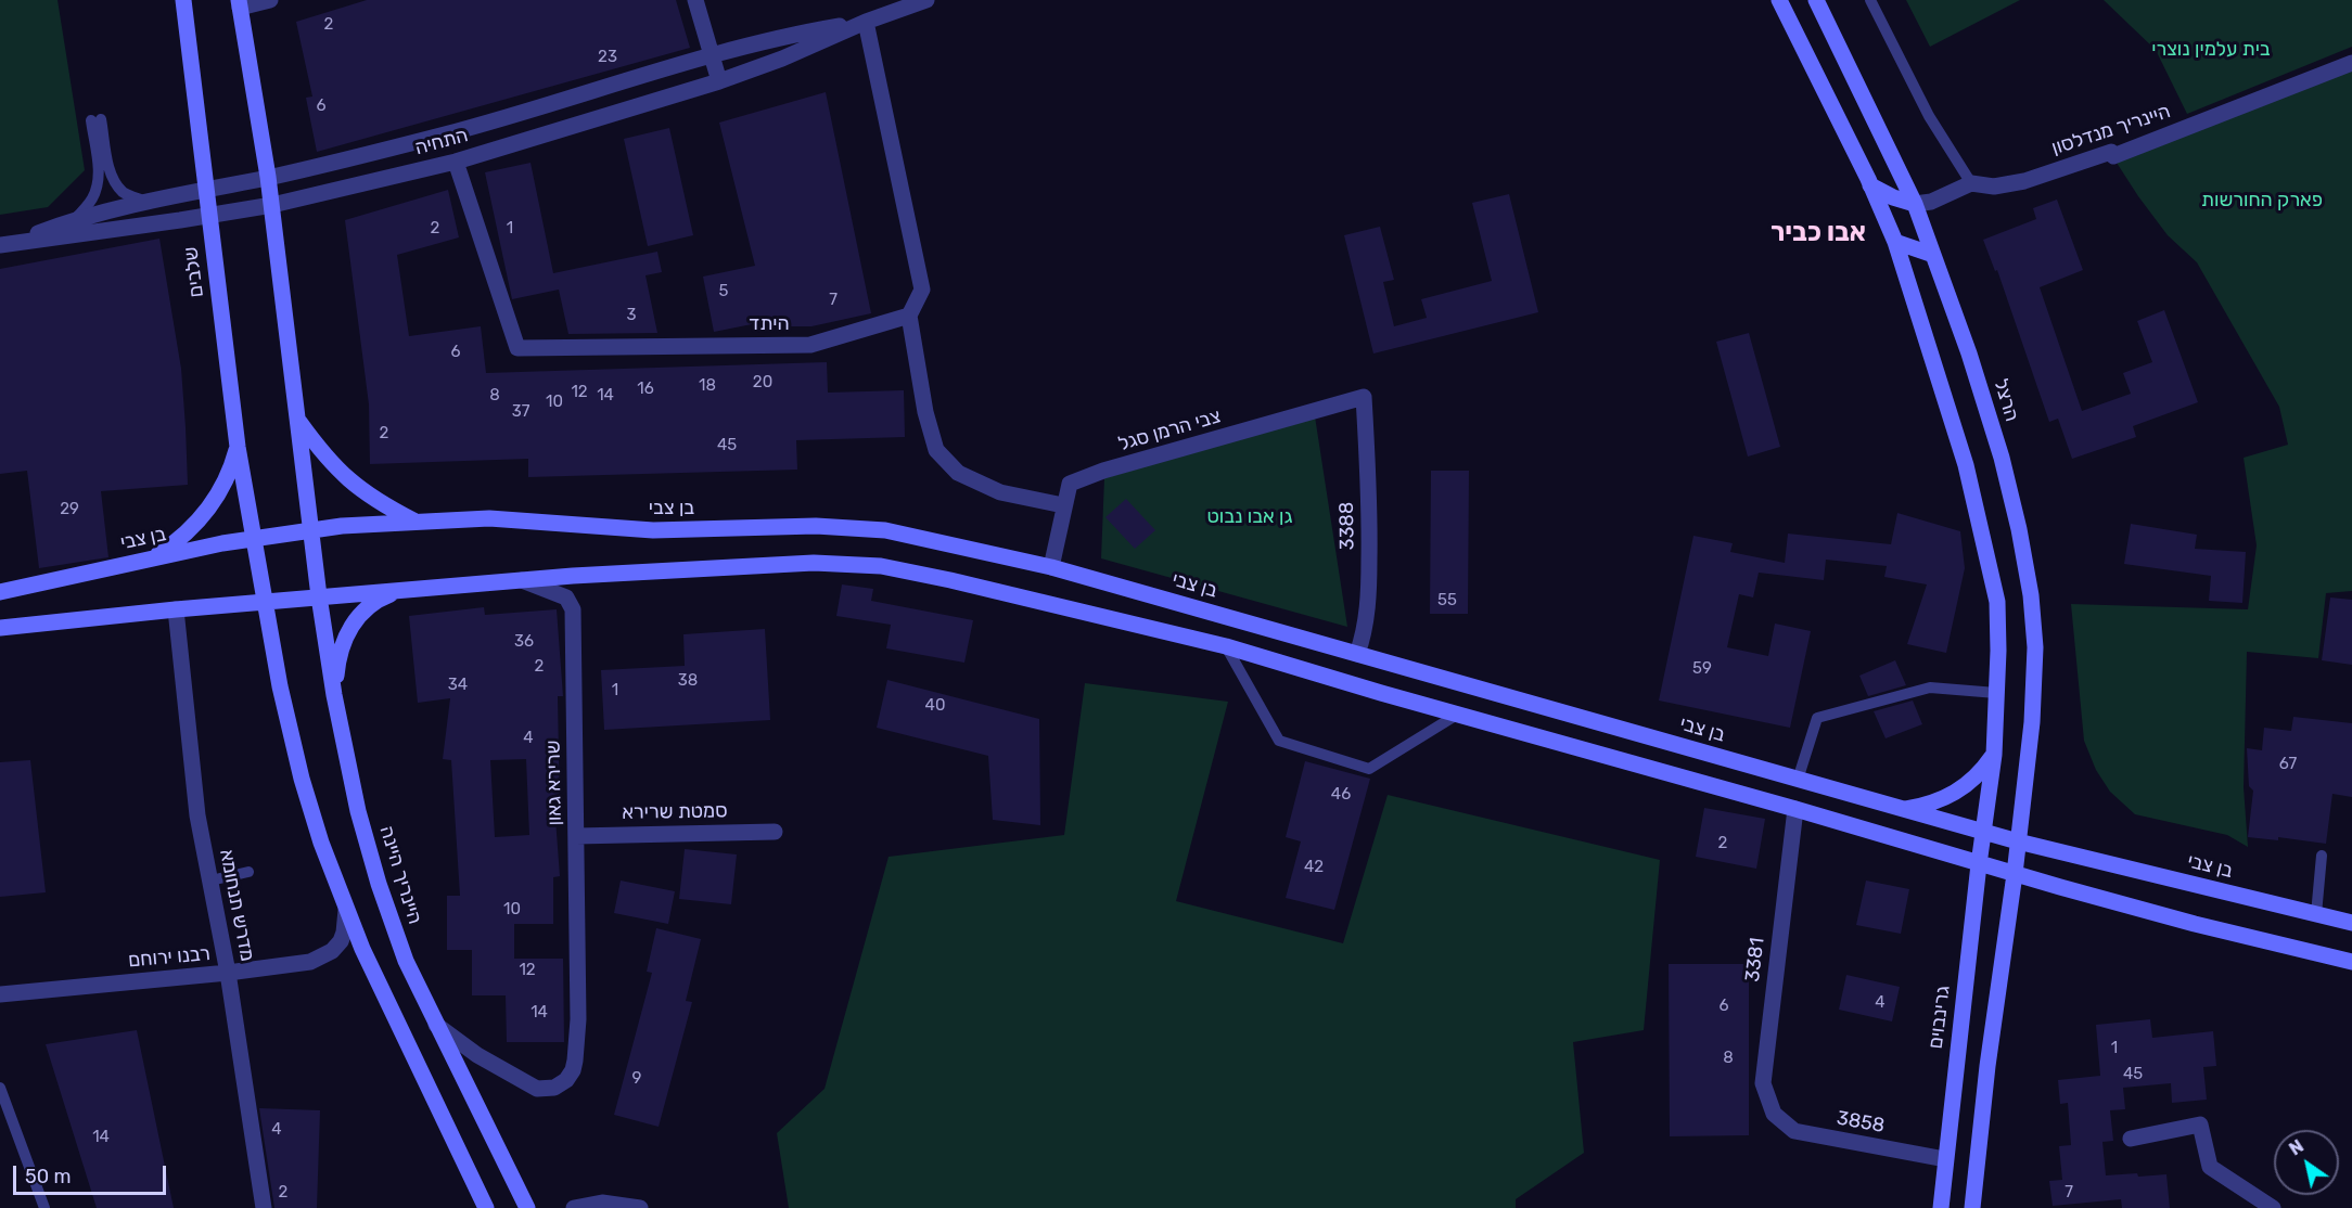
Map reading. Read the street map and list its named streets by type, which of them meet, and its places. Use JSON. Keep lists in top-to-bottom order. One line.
{"streets":{"main road":["שלבים","הרצל","בן צבי","היינריך היינה","גרינבוים"],"street":["היינריך מנדלסון","התחיה","היתד","צבי הרמן סגל","3388","שרירא גאון","סמטת שרירא","מדרש תנחומא","רבנו ירוחם","3381","3858"]},"crossings":[["היינריך מנדלסון","הרצל"],["התחיה","שלבים"],["התחיה","היתד"],["שלבים","בן צבי"],["הרצל","בן צבי"],["צבי הרמן סגל","בן צבי"],["צבי הרמן סגל","3388"],["בן צבי","3388"],["בן צבי","היינריך היינה"],["בן צבי","גרינבוים"],["שרירא גאון","סמטת שרירא"],["שרירא גאון","היינריך היינה"],["מדרש תנחומא","רבנו ירוחם"],["3381","3858"],["גרינבוים","3858"]],"districts":["אבו כביר"],"parks":["בית עלמין נוצרי","פארק החורשות","גן אבו נבוט"],"house_numbers":["2","23","6","2","1","5","7","3","6","20","18","16","12","8","14","10","37","2","45","29","55","36","2","59","38","34","1","40","4","67","46","2","42","10","12","4","6","14","1","8","45","9","4","14","2","7"],"scale_bar":"50 m","north":"top left"}
